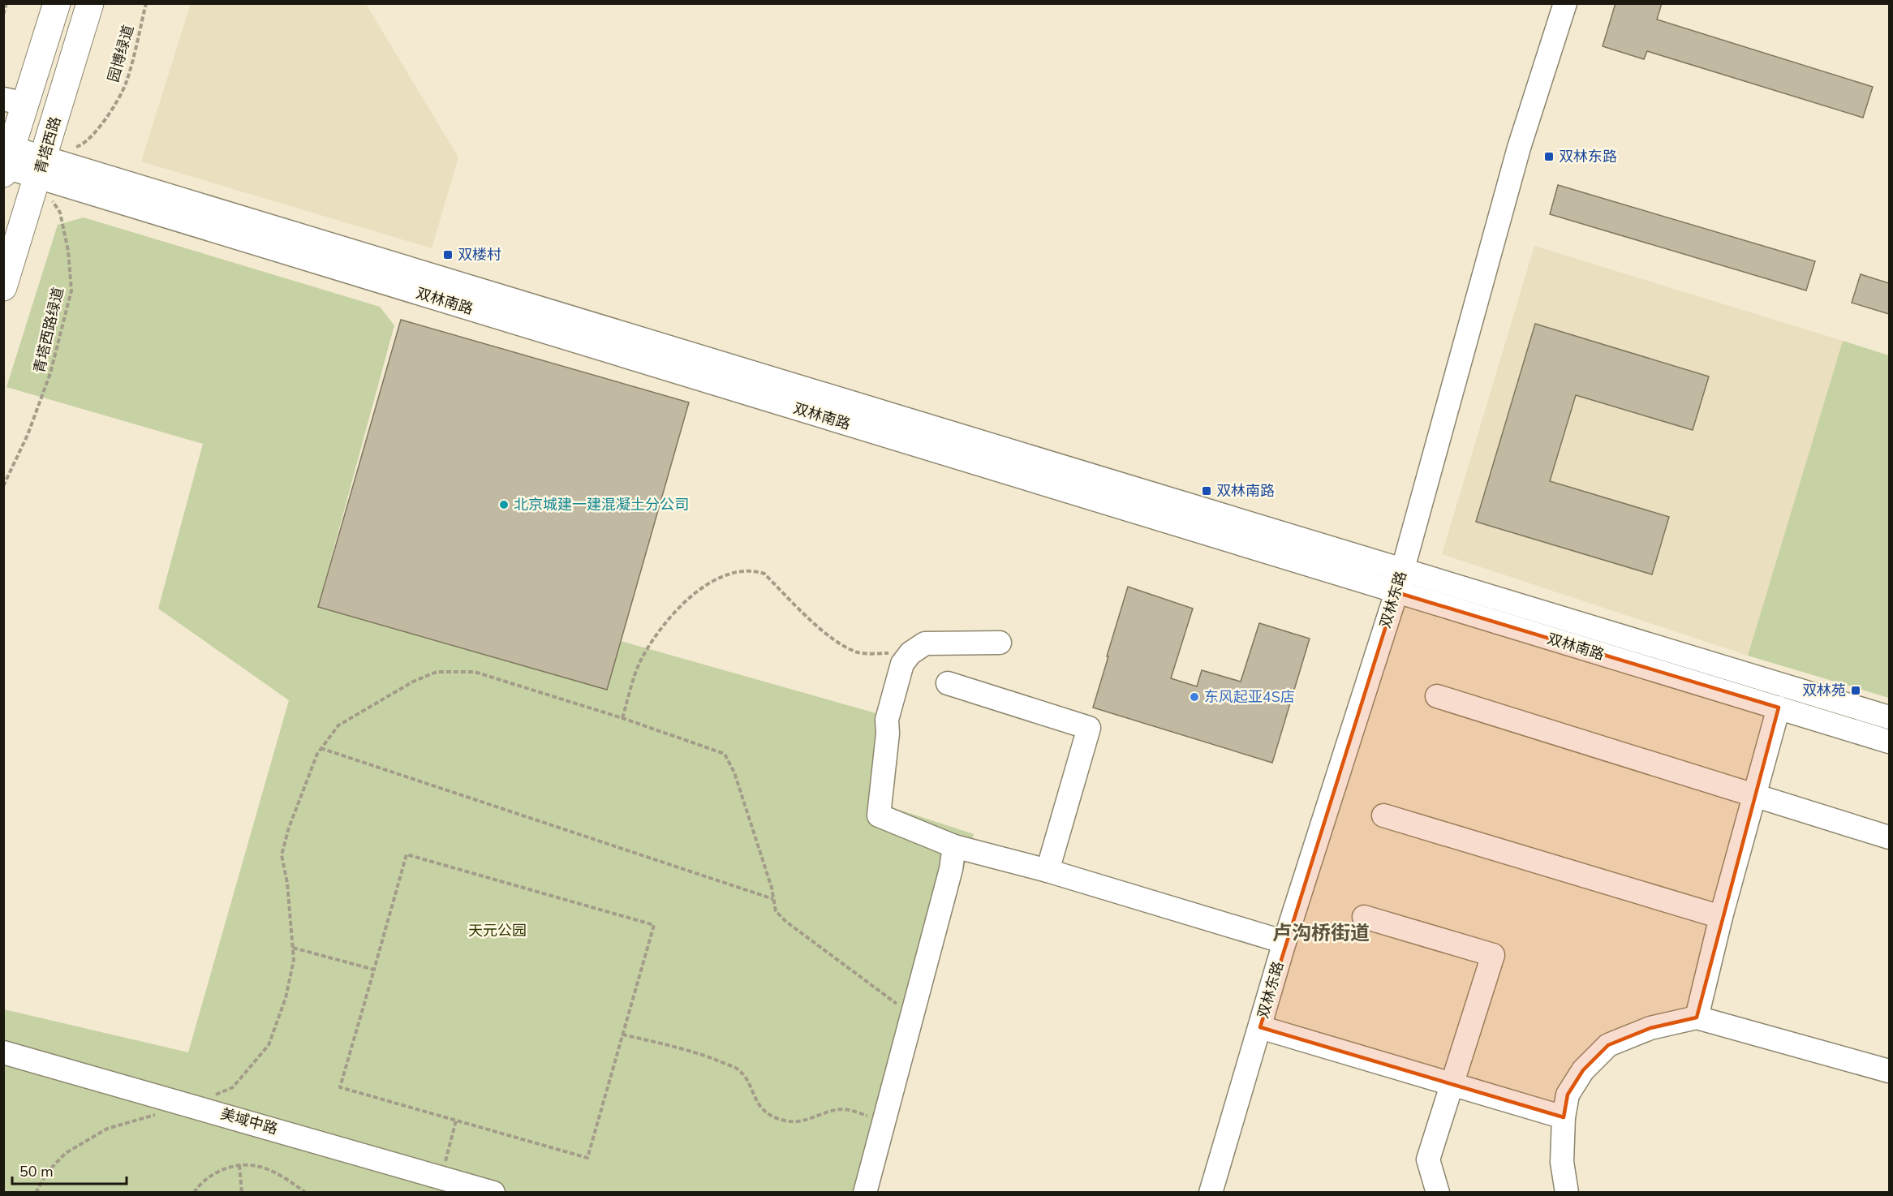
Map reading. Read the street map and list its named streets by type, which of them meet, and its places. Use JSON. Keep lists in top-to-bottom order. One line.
{"streets":{"main road":["青塔西路"],"street":["双林南路","双林东路","美域中路"],"path":["园博绿道","青塔西路绿道"]},"crossings":[["青塔西路","双林南路"],["青塔西路","青塔西路绿道"],["双林南路","青塔西路绿道"],["双林南路","双林东路"]],"districts":["卢沟桥街道"],"parks":["天元公园"],"places":{"transit":["双林东路","双楼村","双林南路","双林苑"],"other":["北京城建一建混凝土分公司","东风起亚4S店"]},"scale_bar":"50 m"}
